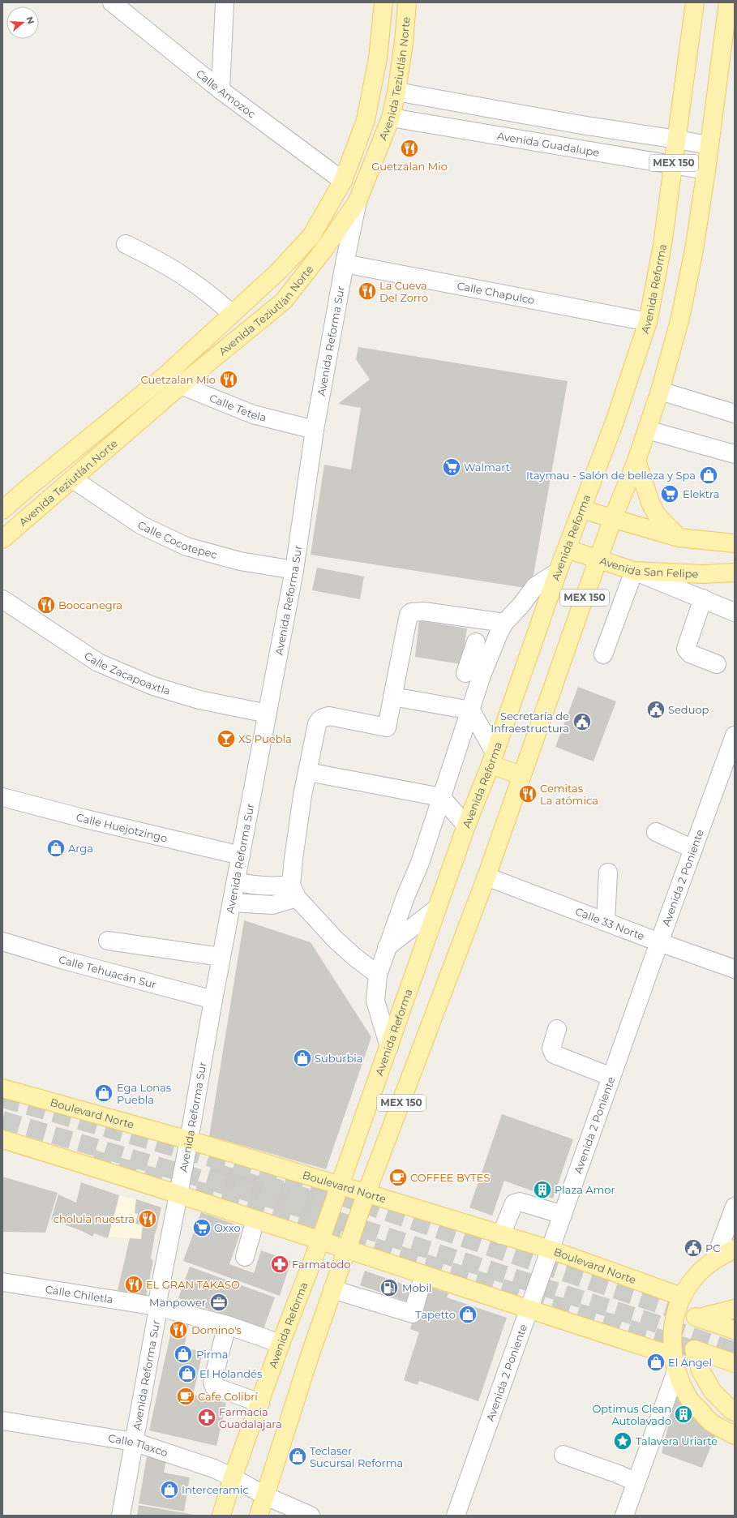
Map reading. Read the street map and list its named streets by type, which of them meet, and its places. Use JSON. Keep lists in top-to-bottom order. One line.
{"streets":{"main road":["Avenida Teziutlán Norte","MEX 150","Avenida Reforma","Avenida San Felipe","Boulevard Norte"],"street":["Calle Amozoc","Avenida Guadalupe","Calle Chapulco","Avenida Reforma Sur","Calle Tetela","Calle Cocotepec","Calle Zacapoaxtla","Calle Huejotzingo","Avenida 2 Poniente","Calle 33 Norte","Calle Tehuacán Sur","Calle Chiletla","Calle Tlaxco"]},"crossings":[["Avenida Teziutlán Norte","Calle Amozoc"],["Avenida Teziutlán Norte","Avenida Guadalupe"],["Avenida Teziutlán Norte","Avenida Reforma Sur"],["Avenida Teziutlán Norte","Calle Tetela"],["Avenida Teziutlán Norte","Calle Cocotepec"],["Avenida Guadalupe","MEX 150"],["Avenida Guadalupe","Avenida Reforma"],["MEX 150","Avenida San Felipe"],["MEX 150","Calle 33 Norte"],["MEX 150","Boulevard Norte"],["MEX 150","Calle Tlaxco"],["Avenida Reforma","Calle Chapulco"],["Avenida Reforma","Avenida San Felipe"],["Avenida Reforma","Boulevard Norte"],["Avenida Reforma","Calle Chiletla"],["Avenida Reforma","Calle Tlaxco"],["Calle Chapulco","Avenida Reforma Sur"],["Avenida Reforma Sur","Calle Tetela"],["Avenida Reforma Sur","Calle Cocotepec"],["Avenida Reforma Sur","Calle Zacapoaxtla"],["Avenida Reforma Sur","Calle Huejotzingo"],["Avenida Reforma Sur","Calle Tehuacán Sur"],["Avenida Reforma Sur","Boulevard Norte"],["Avenida Reforma Sur","Calle Chiletla"],["Avenida Reforma Sur","Calle Tlaxco"],["Avenida 2 Poniente","Calle 33 Norte"],["Avenida 2 Poniente","Boulevard Norte"]],"places":{"restaurant":["Guetzalan Mio","La Cueva Del Zorro","Cuetzalan Mío","Boocanegra","Cemitas La atómica","cholula nuestra","EL GRAN TAKASO","Domino's"],"supermarket":["Walmart","Elektra","Oxxo"],"shop":["Itaymau - Salón de belleza y Spa","Arga","Suburbia","Ega Lonas Puebla","Tapetto","Pirma","El Ángel","El Holandés","Teclaser Sucursal Reforma","Interceramic"],"public building":["Seduop","Secretaría de Infraestructura","PC"],"bar":["XS Puebla"],"cafe":["COFFEE BYTES","Cafe Colibrí"],"building":["Plaza Amor","Optimus Clean Autolavado"],"pharmacy":["Farmatodo","Farmacia Guadalajara"],"fuel station":["Mobil"],"office":["Manpower"],"place":["Talavera Uriarte"]},"north":"right"}
